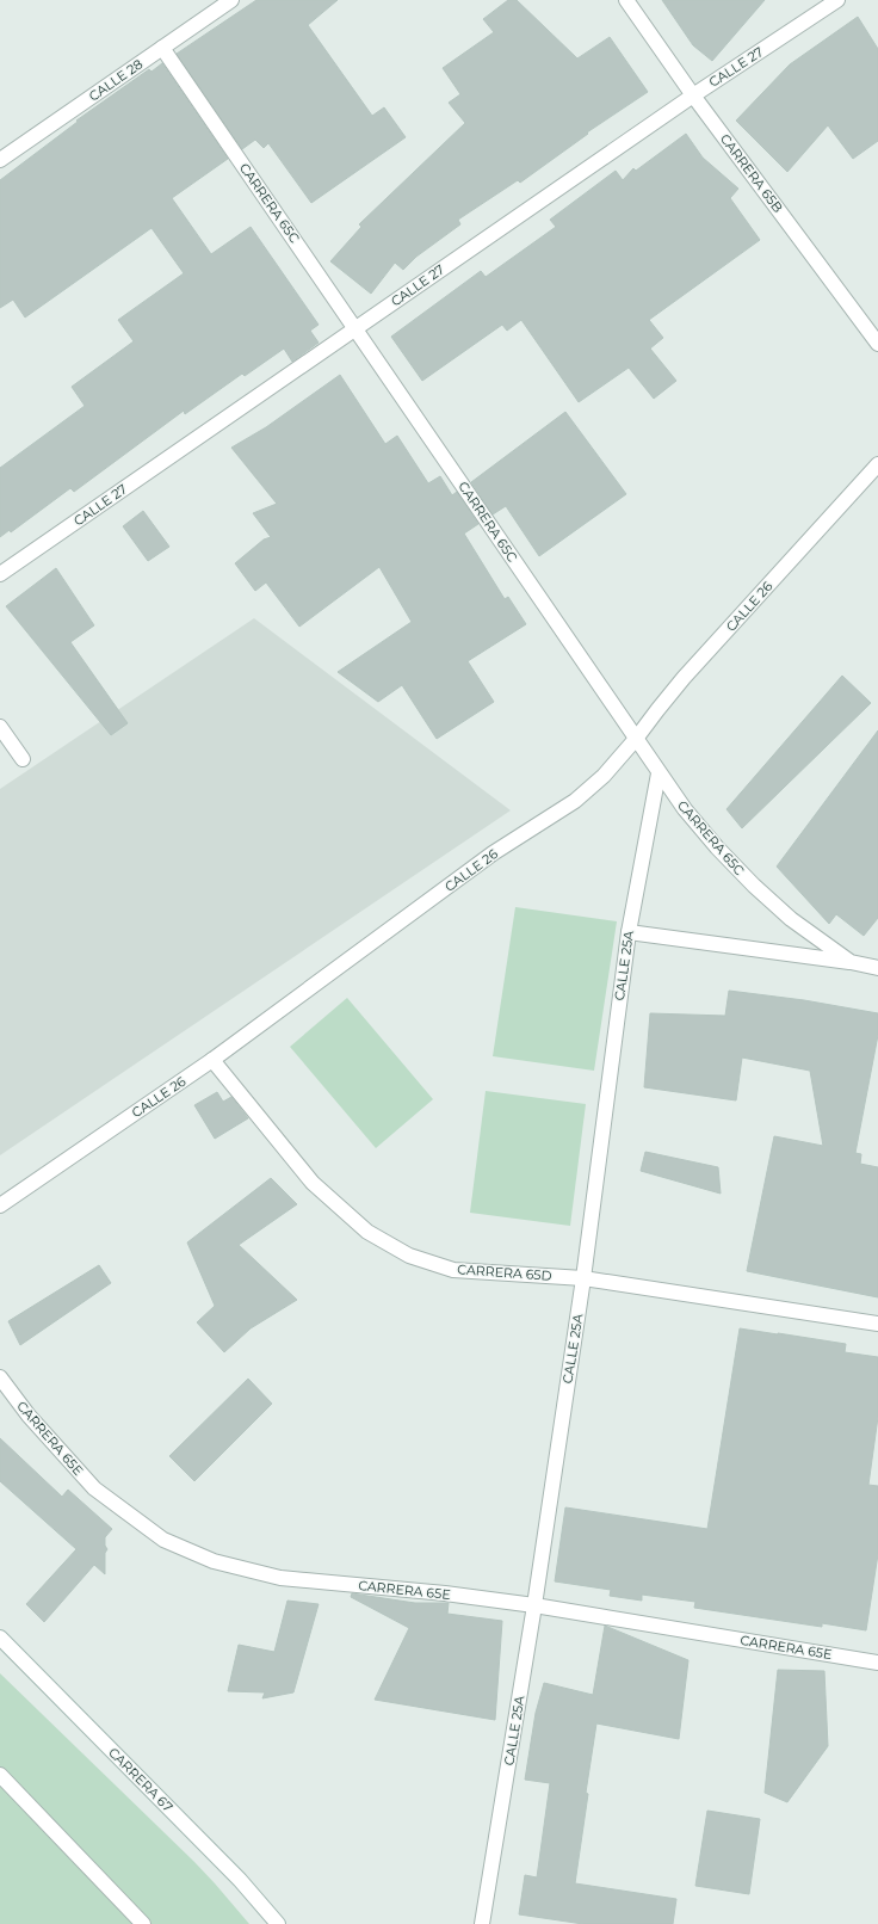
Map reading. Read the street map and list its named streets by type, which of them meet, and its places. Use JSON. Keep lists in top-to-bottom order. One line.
{"streets":{"street":["CALLE 27","CALLE 28","CARRERA 65B","CARRERA 65C","CALLE 26","CALLE 25A","CARRERA 65D","CARRERA 65E","CARRERA 67"]},"crossings":[["CALLE 27","CARRERA 65B"],["CALLE 27","CARRERA 65C"],["CALLE 28","CARRERA 65C"],["CARRERA 65C","CALLE 26"],["CARRERA 65C","CALLE 25A"],["CALLE 26","CARRERA 65D"],["CALLE 25A","CARRERA 65D"],["CALLE 25A","CARRERA 65E"]]}
